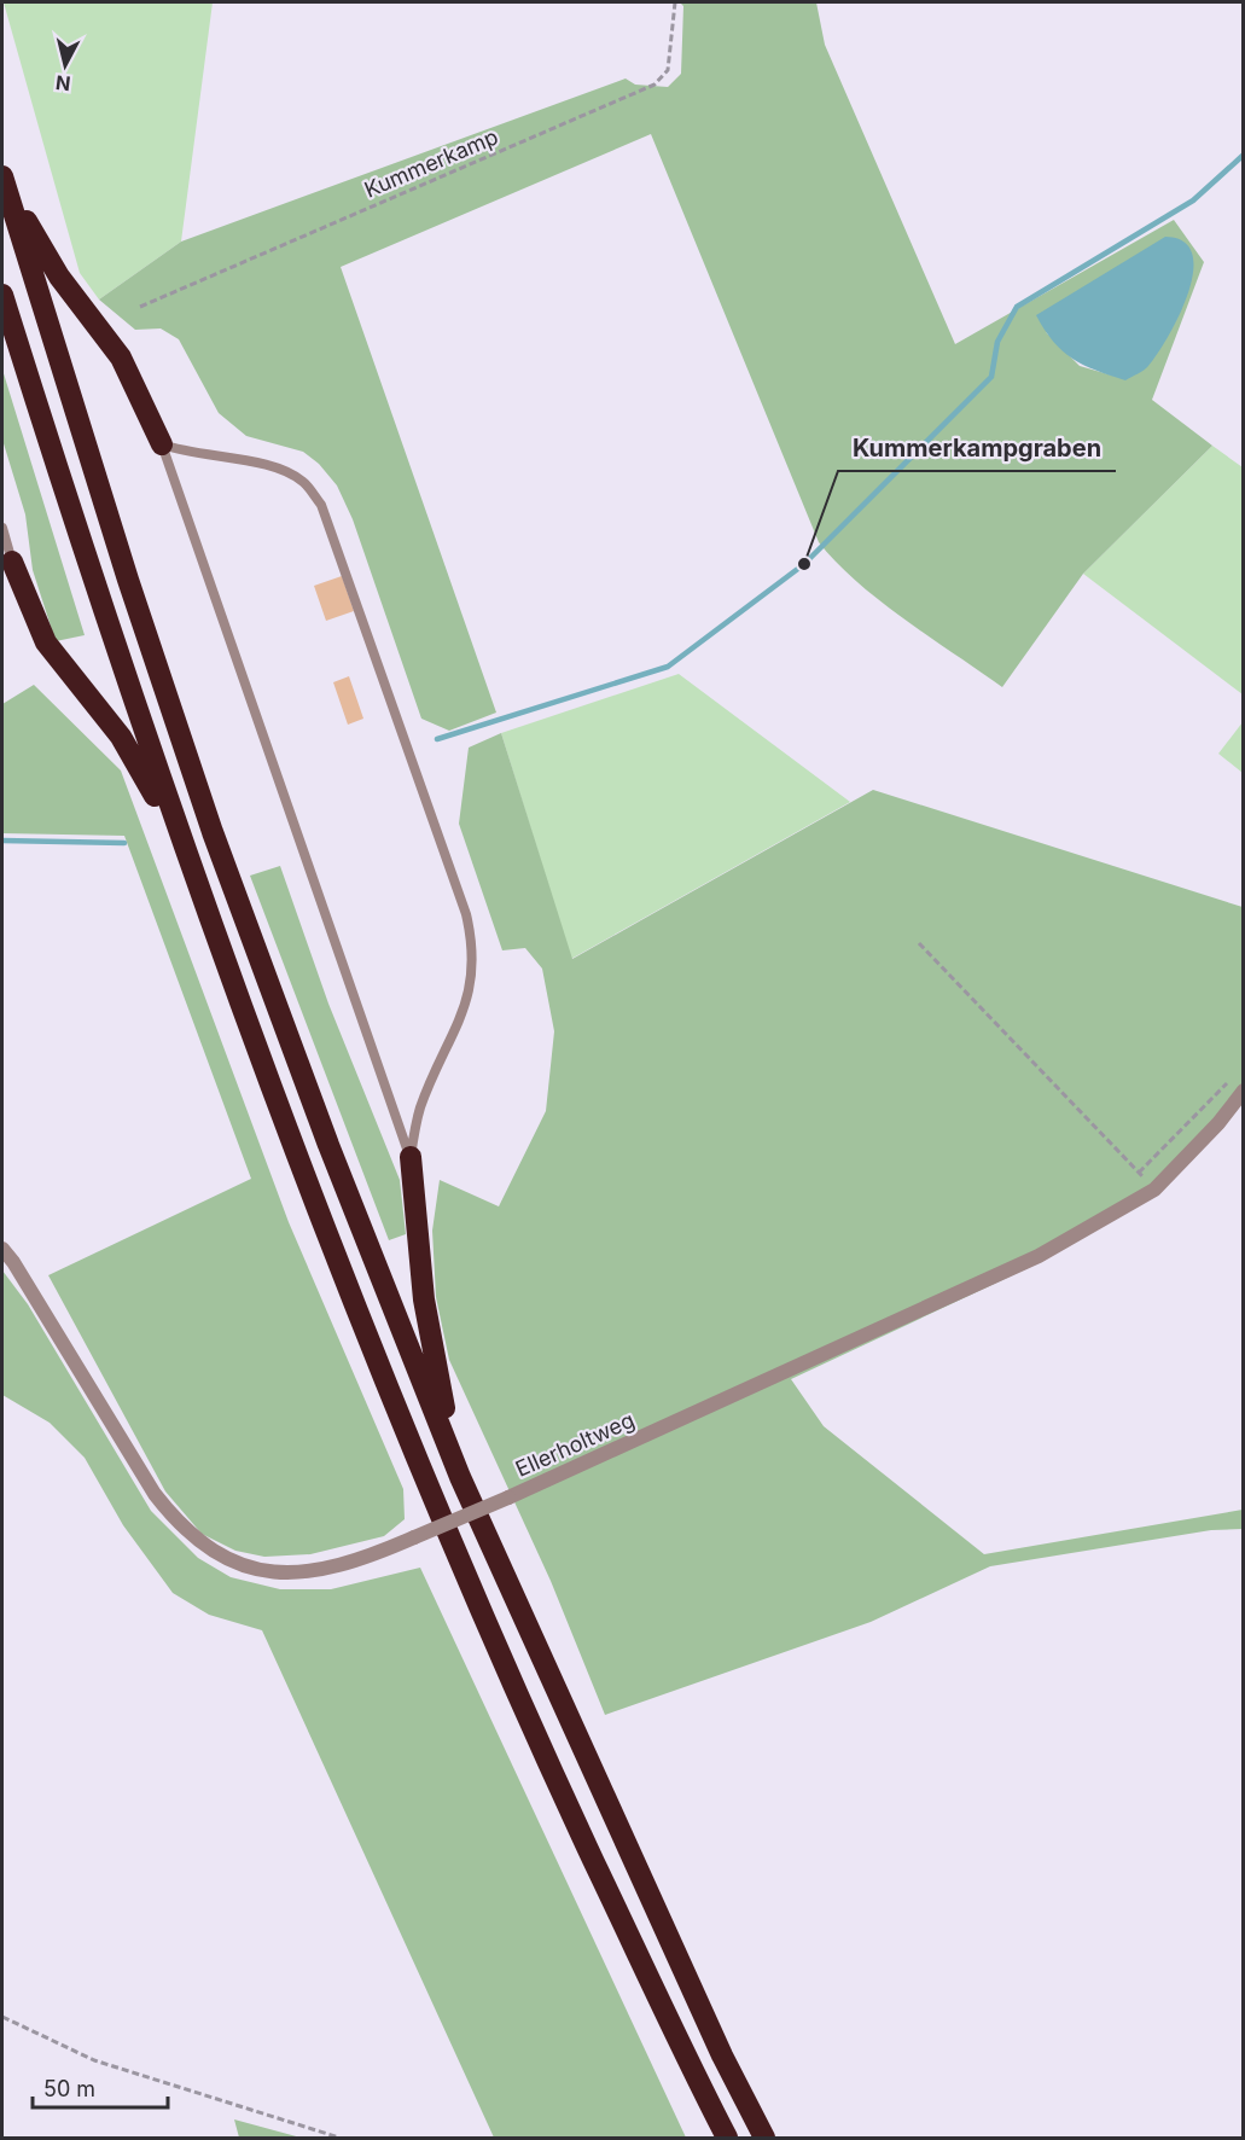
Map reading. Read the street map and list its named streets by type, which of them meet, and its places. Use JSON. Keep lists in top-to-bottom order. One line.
{"streets":{"street":["Ellerholtweg"],"path":["Kummerkamp"]},"places":["Kummerkampgraben"],"scale_bar":"50 m","north":"bottom"}
